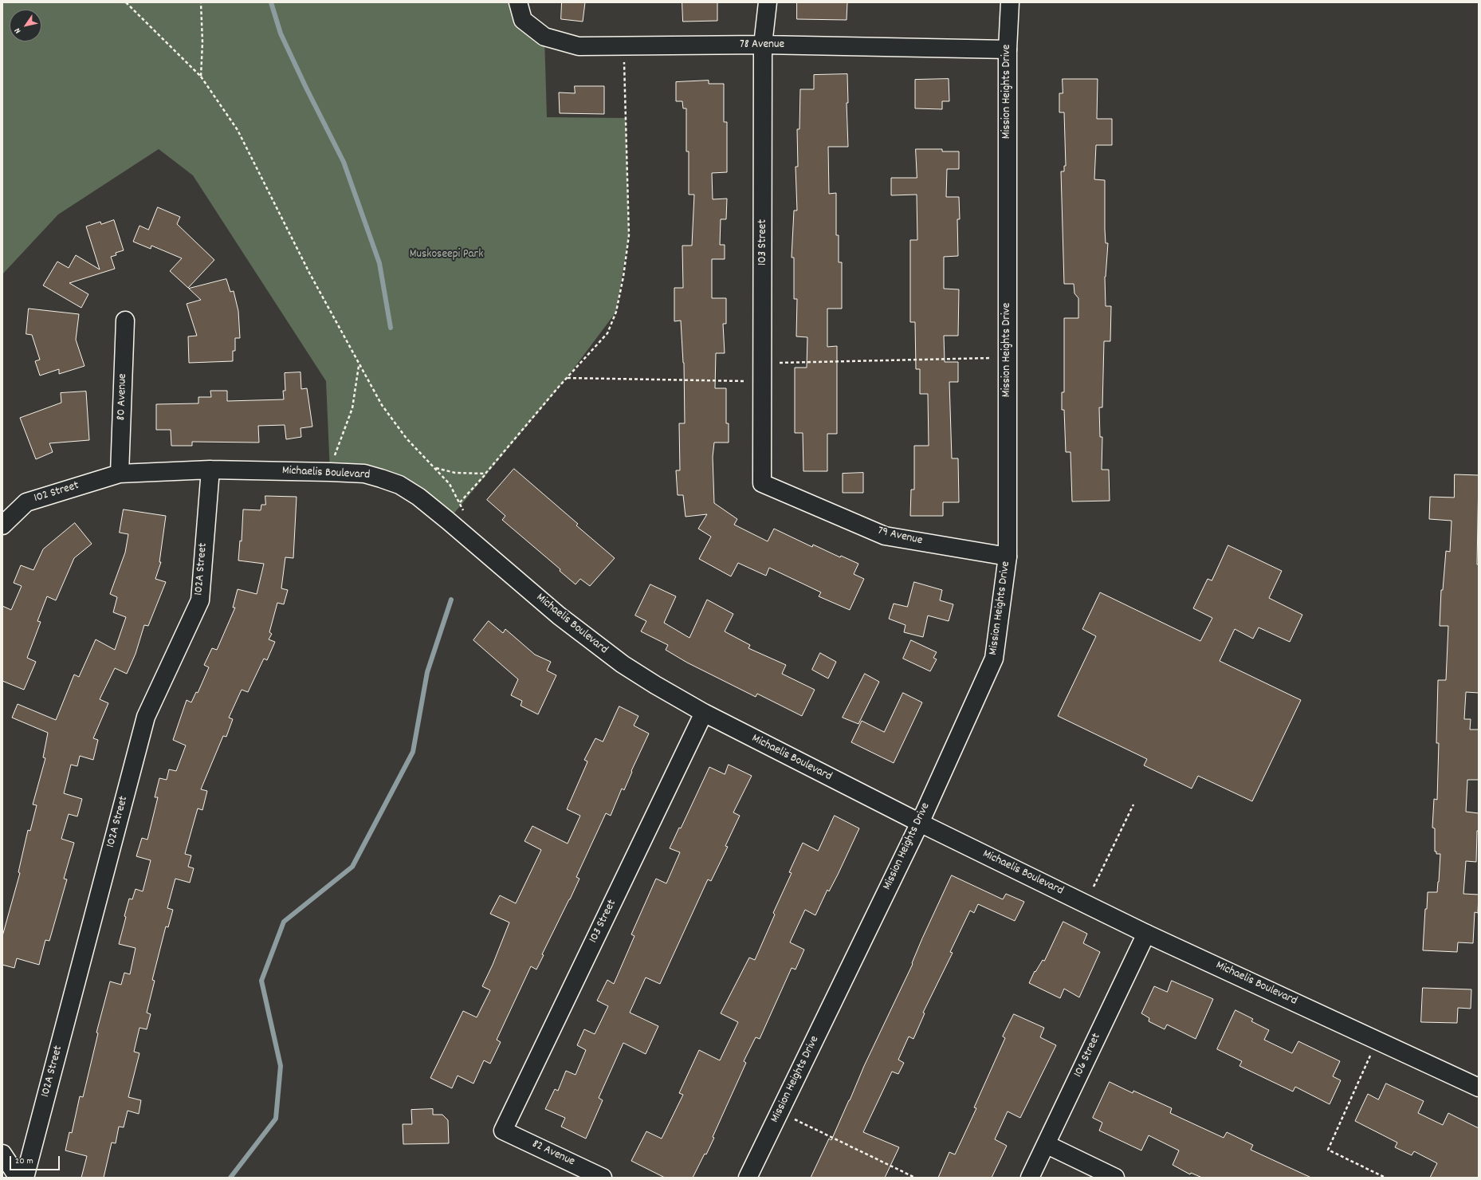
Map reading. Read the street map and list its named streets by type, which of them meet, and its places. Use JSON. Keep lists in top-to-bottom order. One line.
{"streets":{"street":["78 Avenue","Mission Heights Drive","103 Street","80 Avenue","Michaelis Boulevard","102 Street","79 Avenue","102A Street","106 Street","82 Avenue"]},"crossings":[["78 Avenue","Mission Heights Drive"],["78 Avenue","103 Street"],["Mission Heights Drive","Michaelis Boulevard"],["Mission Heights Drive","79 Avenue"],["103 Street","Michaelis Boulevard"],["103 Street","79 Avenue"],["103 Street","82 Avenue"],["80 Avenue","Michaelis Boulevard"],["80 Avenue","102 Street"],["Michaelis Boulevard","102 Street"],["Michaelis Boulevard","102A Street"],["Michaelis Boulevard","106 Street"]],"parks":["Muskoseepi Park"],"scale_bar":"20 m","north":"bottom left"}
